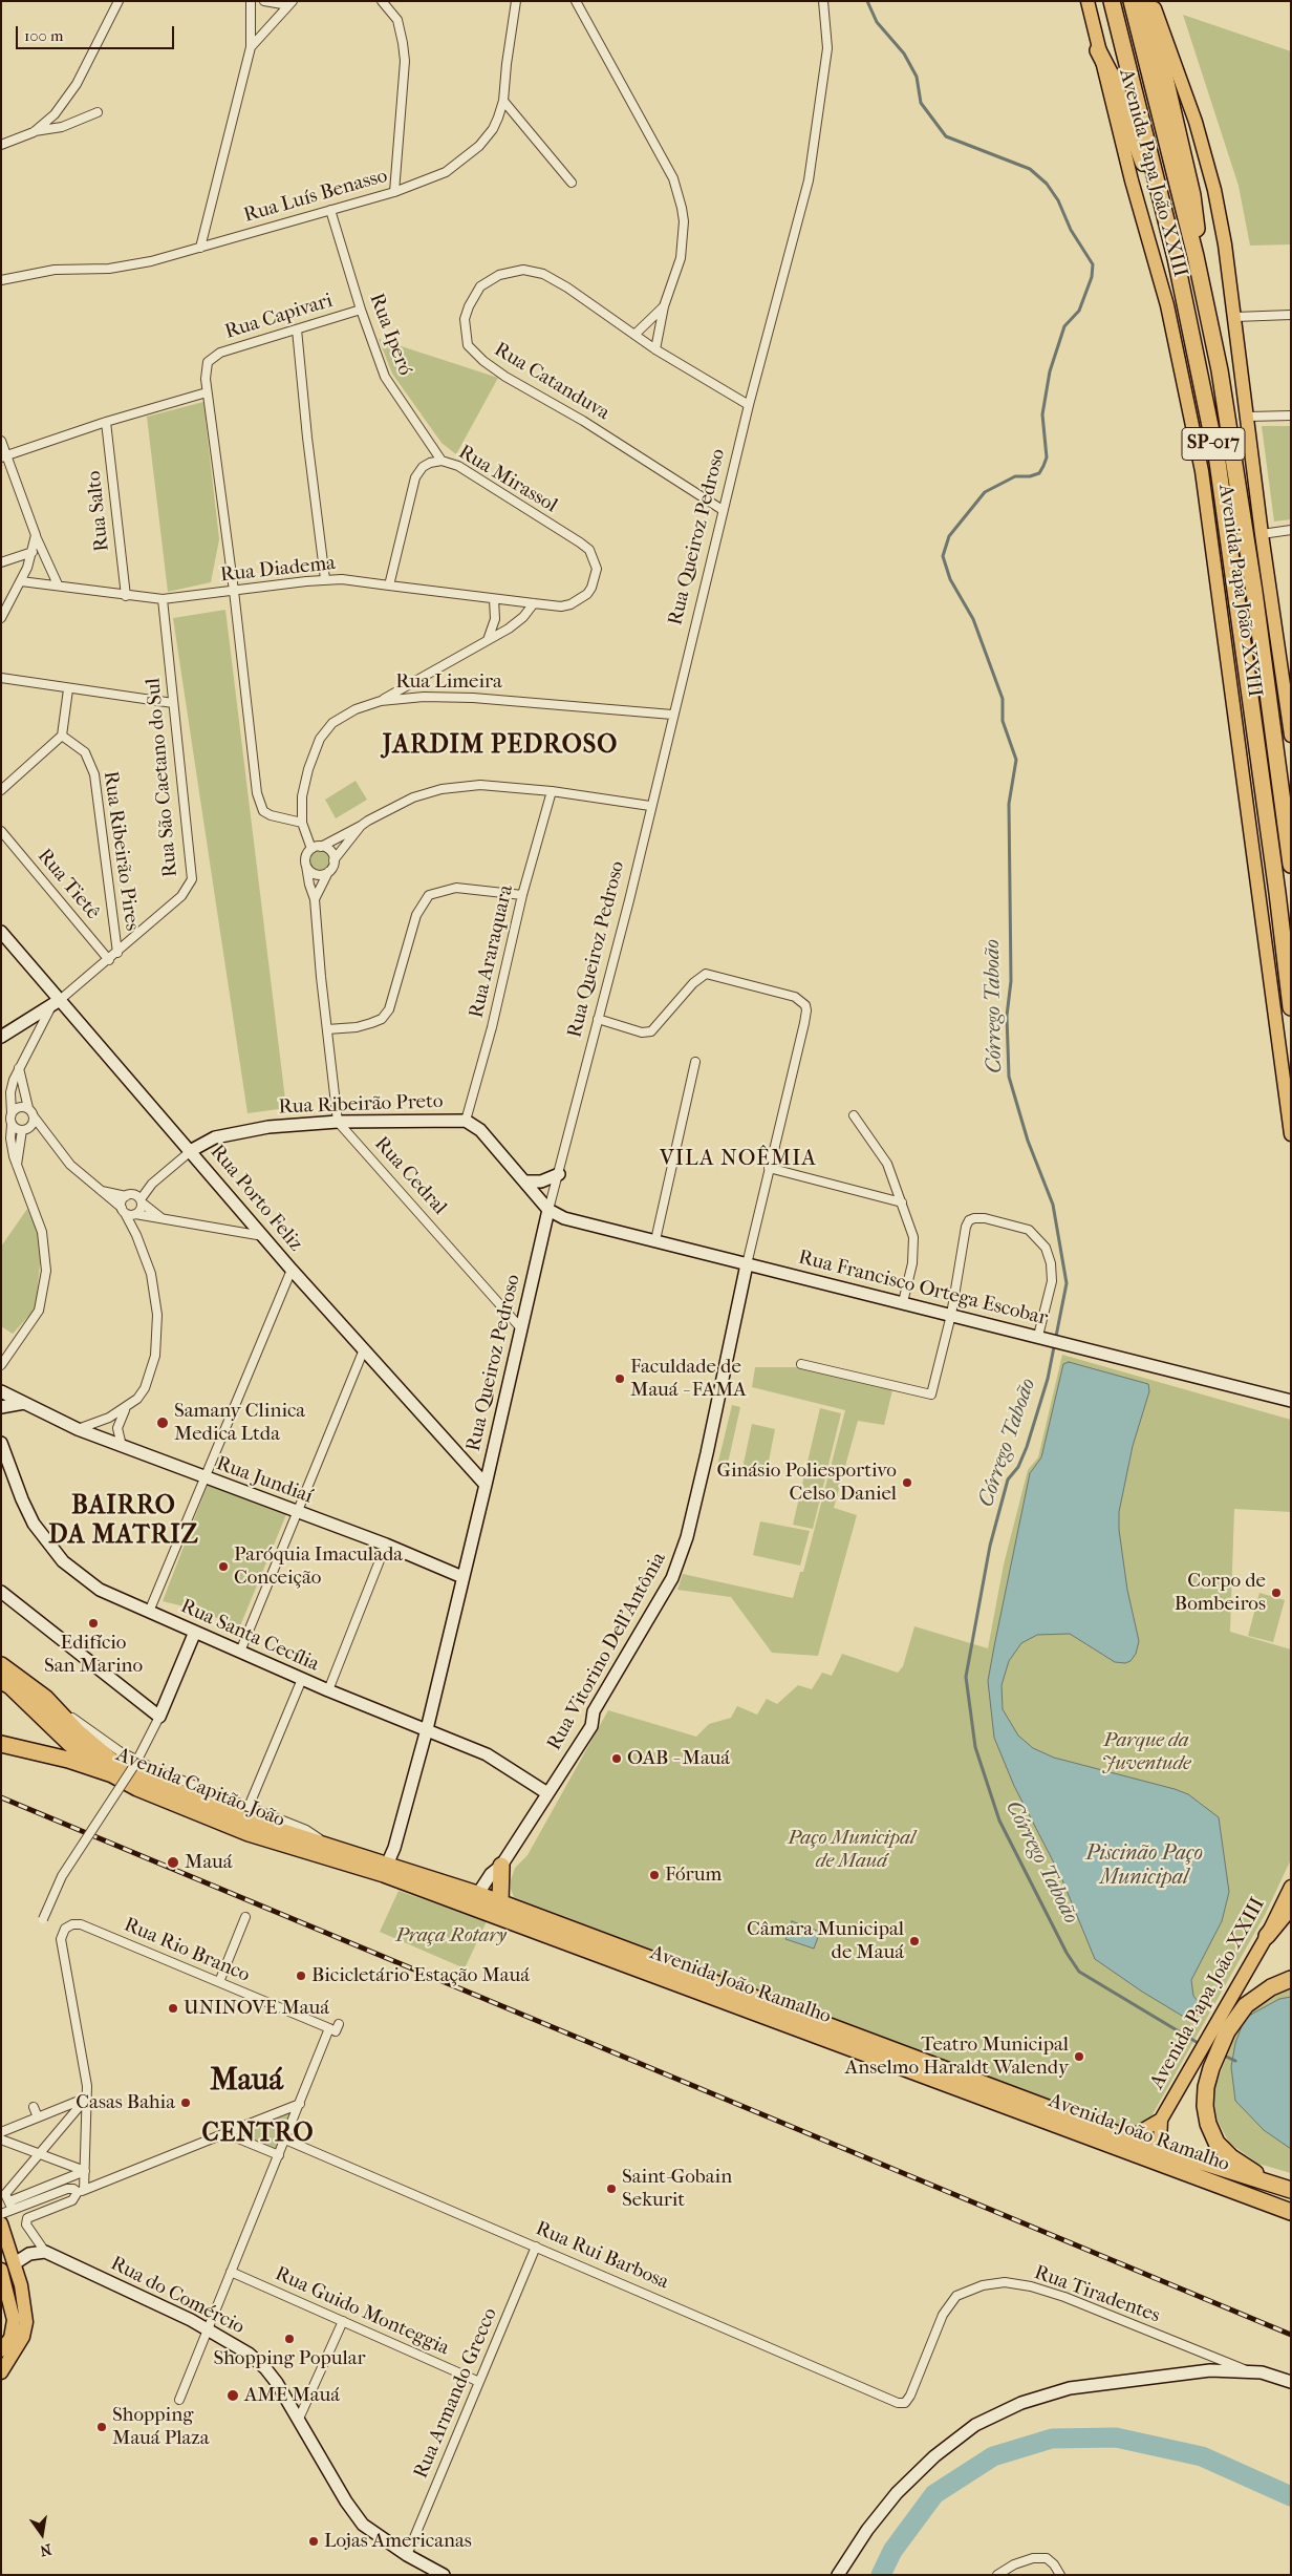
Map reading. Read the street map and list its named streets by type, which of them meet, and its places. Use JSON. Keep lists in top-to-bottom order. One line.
{"streets":{"highway":["Avenida Papa João XXIII","SP-017","Avenida Capitão João","Avenida João Ramalho"],"street":["Rua Luís Benasso","Rua Capivari","Rua Iperó","Rua Catanduva","Rua Mirassol","Rua Salto","Rua Queiroz Pedroso","Rua Diadema","Rua Limeira","Rua São Caetano do Sul","Rua Ribeirão Pires","Rua Tietê","Rua Araraquara","Rua Ribeirão Preto","Rua Cedral","Rua Porto Feliz","Rua Francisco Ortega Escobar","Rua Jundiaí","Rua Santa Cecília","Rua Vitorino Dell'Antônia","Rua Rio Branco","Rua Rui Barbosa","Rua Tiradentes","Rua do Comércio","Rua Guido Monteggia","Rua Armando Grecco"]},"crossings":[["Avenida Papa João XXIII","Avenida João Ramalho"],["Rua Luís Benasso","Rua Iperó"],["Rua Capivari","Rua Iperó"],["Rua Iperó","Rua Mirassol"],["Rua Catanduva","Rua Queiroz Pedroso"],["Rua Mirassol","Rua Diadema"],["Rua Salto","Rua Diadema"],["Rua Queiroz Pedroso","Rua Limeira"],["Rua Queiroz Pedroso","Rua Ribeirão Preto"],["Rua Queiroz Pedroso","Rua Cedral"],["Rua Queiroz Pedroso","Rua Porto Feliz"],["Rua Queiroz Pedroso","Rua Francisco Ortega Escobar"],["Rua Queiroz Pedroso","Rua Jundiaí"],["Rua Queiroz Pedroso","Rua Santa Cecília"],["Rua Queiroz Pedroso","Avenida Capitão João"],["Rua Queiroz Pedroso","Avenida João Ramalho"],["Rua Diadema","Rua São Caetano do Sul"],["Rua São Caetano do Sul","Rua Ribeirão Pires"],["Rua Araraquara","Rua Ribeirão Preto"],["Rua Ribeirão Preto","Rua Cedral"],["Rua Ribeirão Preto","Rua Porto Feliz"],["Rua Ribeirão Preto","Rua Francisco Ortega Escobar"],["Rua Francisco Ortega Escobar","Rua Vitorino Dell'Antônia"],["Rua Santa Cecília","Rua Vitorino Dell'Antônia"],["Rua Vitorino Dell'Antônia","Avenida João Ramalho"],["Avenida Capitão João","Avenida João Ramalho"],["Rua Rui Barbosa","Rua Tiradentes"],["Rua Rui Barbosa","Rua Armando Grecco"],["Rua do Comércio","Rua Armando Grecco"],["Rua Guido Monteggia","Rua Armando Grecco"]],"districts":["JARDIM PEDROSO","VILA NOÊMIA","BAIRRO DA MATRIZ","Mauá","CENTRO"],"water":["Córrego Taboão","Piscinão Paço Municipal"],"parks":["Parque da Juventude","Paço Municipal de Mauá","Praça Rotary"],"places":["Faculdade de Mauá - FAMA","Samany Clinica Medica Ltda","Ginásio Poliesportivo Celso Daniel","Paróquia Imaculada Conceição","Corpo de Bombeiros","Edifício San Marino","OAB - Mauá","Mauá","Fórum","Câmara Municipal de Mauá","Bicicletário Estação Mauá","UNINOVE Mauá","Teatro Municipal Anselmo Haraldt Walendy","Casas Bahia","Saint-Gobain Sekurit","Shopping Popular","AME Mauá","Shopping Mauá Plaza","Lojas Americanas"],"scale_bar":"100 m","north":"bottom"}
